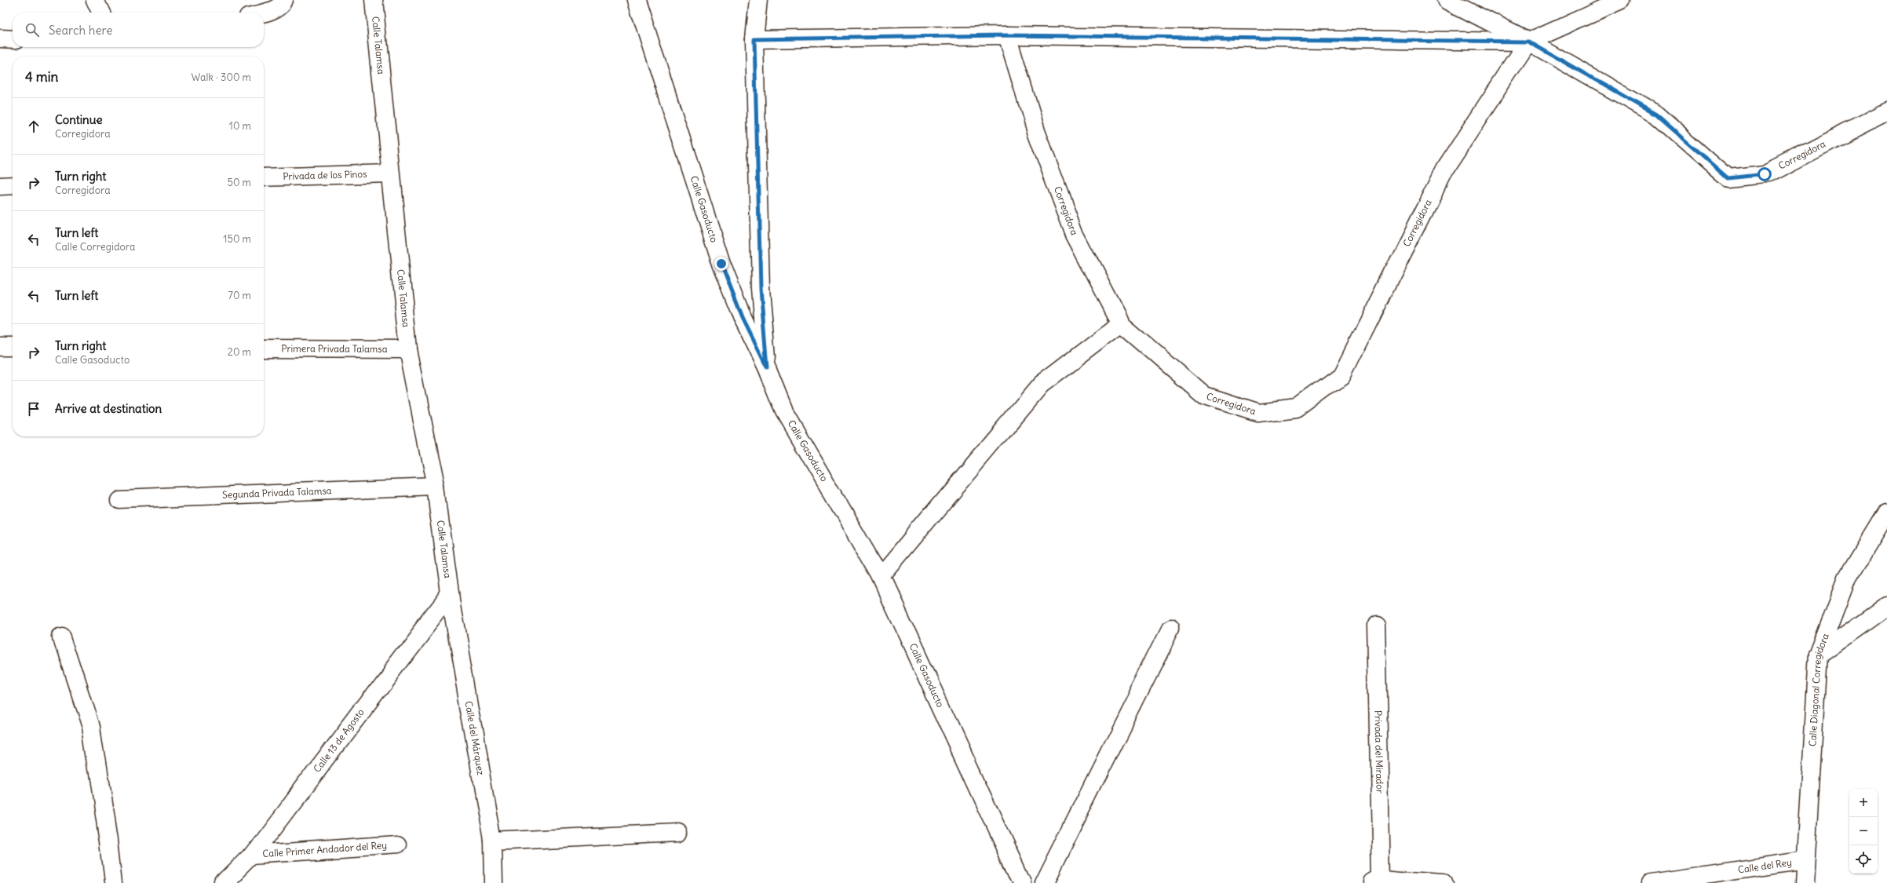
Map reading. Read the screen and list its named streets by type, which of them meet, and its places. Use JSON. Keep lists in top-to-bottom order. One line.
{"streets":{"street":["Calle Talamsa","Corregidora","Privada de los Pinos","Calle Gasoducto","Primera Privada Talamsa","Segunda Privada Talamsa","Calle Diagonal Corregidora","Calle del Márquez","Calle 13 de Agosto","Privada del Mirador","Calle Primer Andador del Rey","Calle del Rey"]},"crossings":[["Calle Talamsa","Privada de los Pinos"],["Calle Talamsa","Primera Privada Talamsa"],["Calle Talamsa","Segunda Privada Talamsa"],["Calle Talamsa","Calle del Márquez"],["Calle Talamsa","Calle 13 de Agosto"],["Calle Diagonal Corregidora","Calle del Rey"],["Calle del Márquez","Calle 13 de Agosto"],["Calle 13 de Agosto","Calle Primer Andador del Rey"]],"page":{"search":"Search here","heading":["4 min","Walk · 300 m"],"list":[["Continue","Corregidora","10 m"],["Turn right","Corregidora","50 m"],["Turn left","Calle Corregidora","150 m"],["Turn left","70 m"],["Turn right","Calle Gasoducto","20 m"],"Arrive at destination"],"map_buttons":["+","−"]}}
